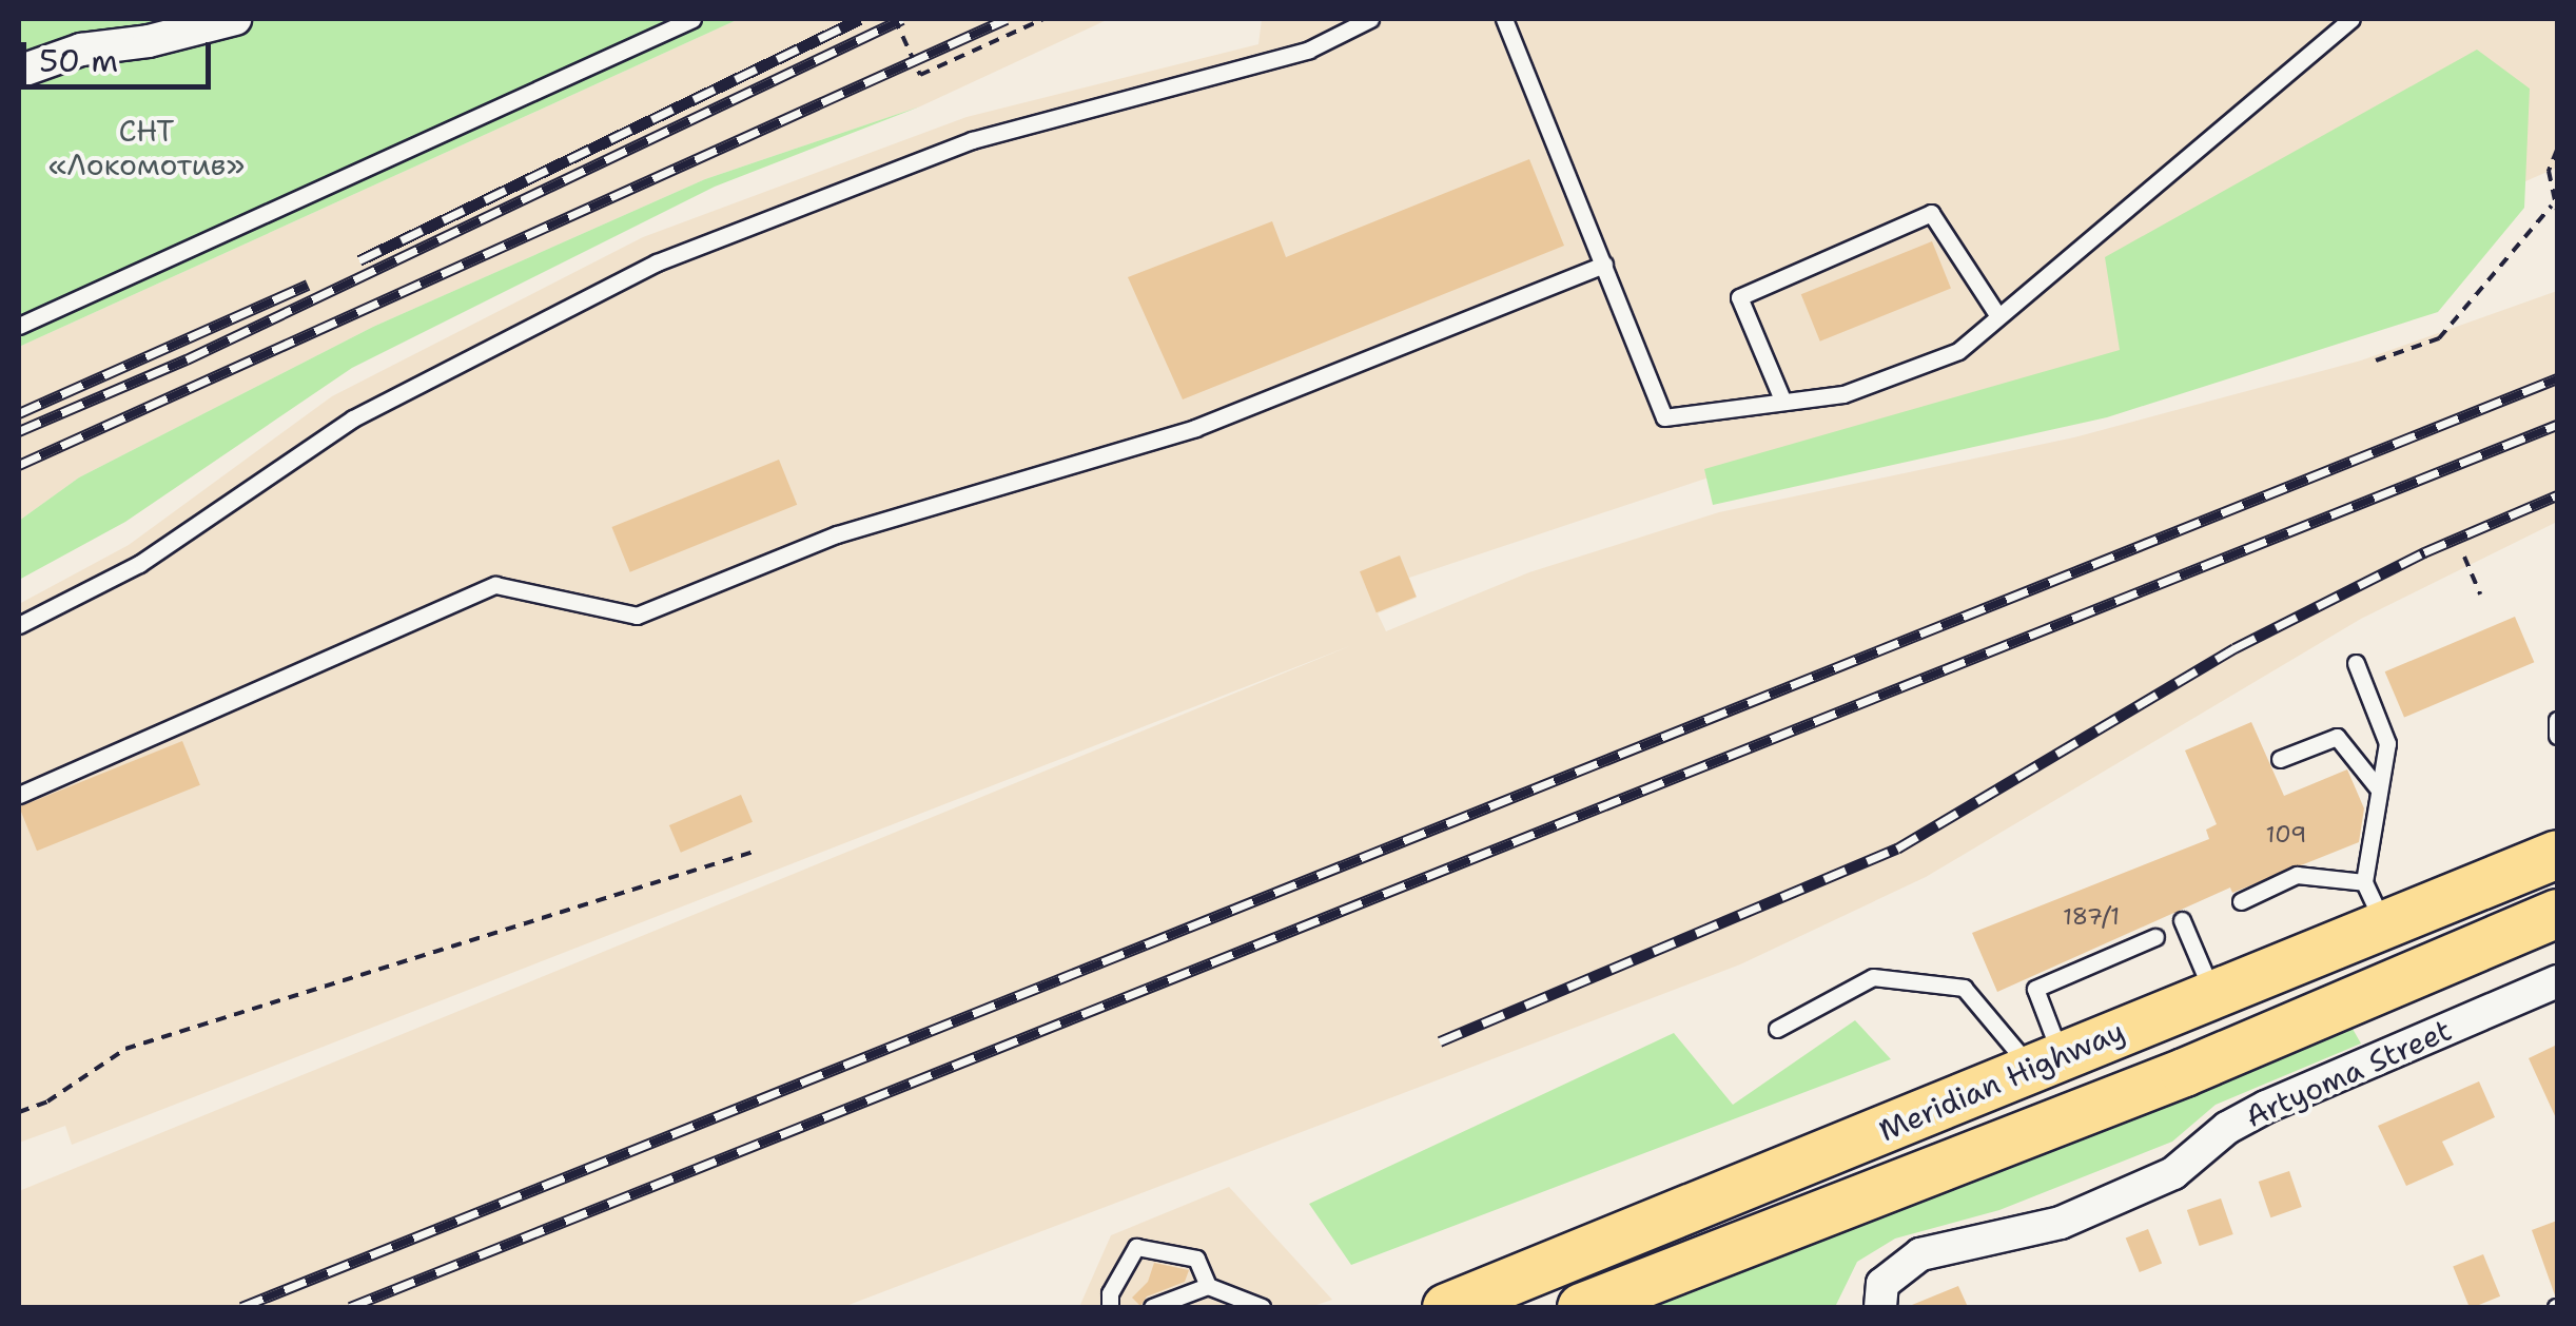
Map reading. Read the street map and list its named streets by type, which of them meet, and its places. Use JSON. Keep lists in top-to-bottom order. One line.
{"streets":{"main road":["Meridian Highway"],"street":["Artyoma Street"]},"parks":["СНТ «Локомотив»"],"house_numbers":["109","187/1"],"scale_bar":"50 m"}
